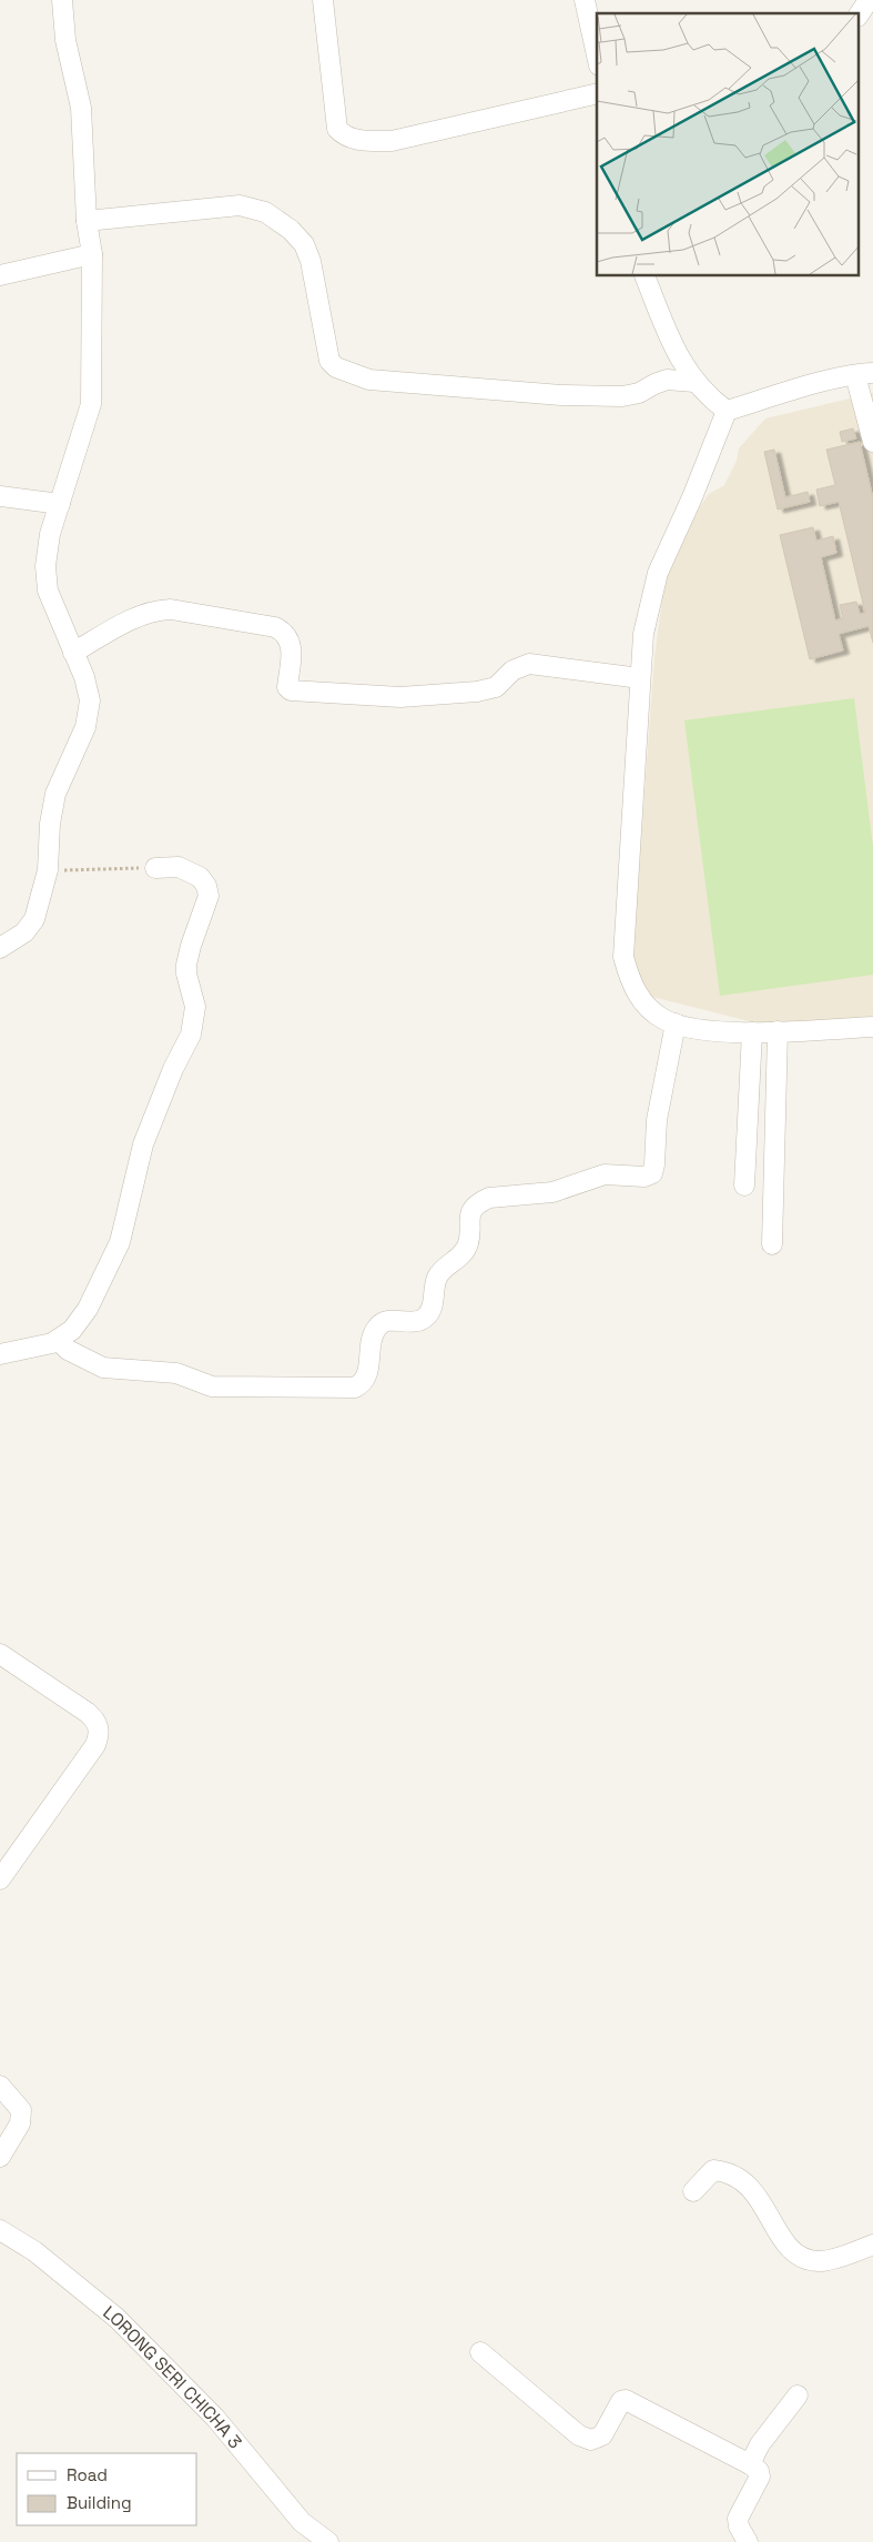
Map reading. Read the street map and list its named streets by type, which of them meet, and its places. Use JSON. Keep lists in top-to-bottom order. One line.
{"streets":{"street":["LORONG SERI CHICHA 3"]},"legend":["Road","Building"]}
